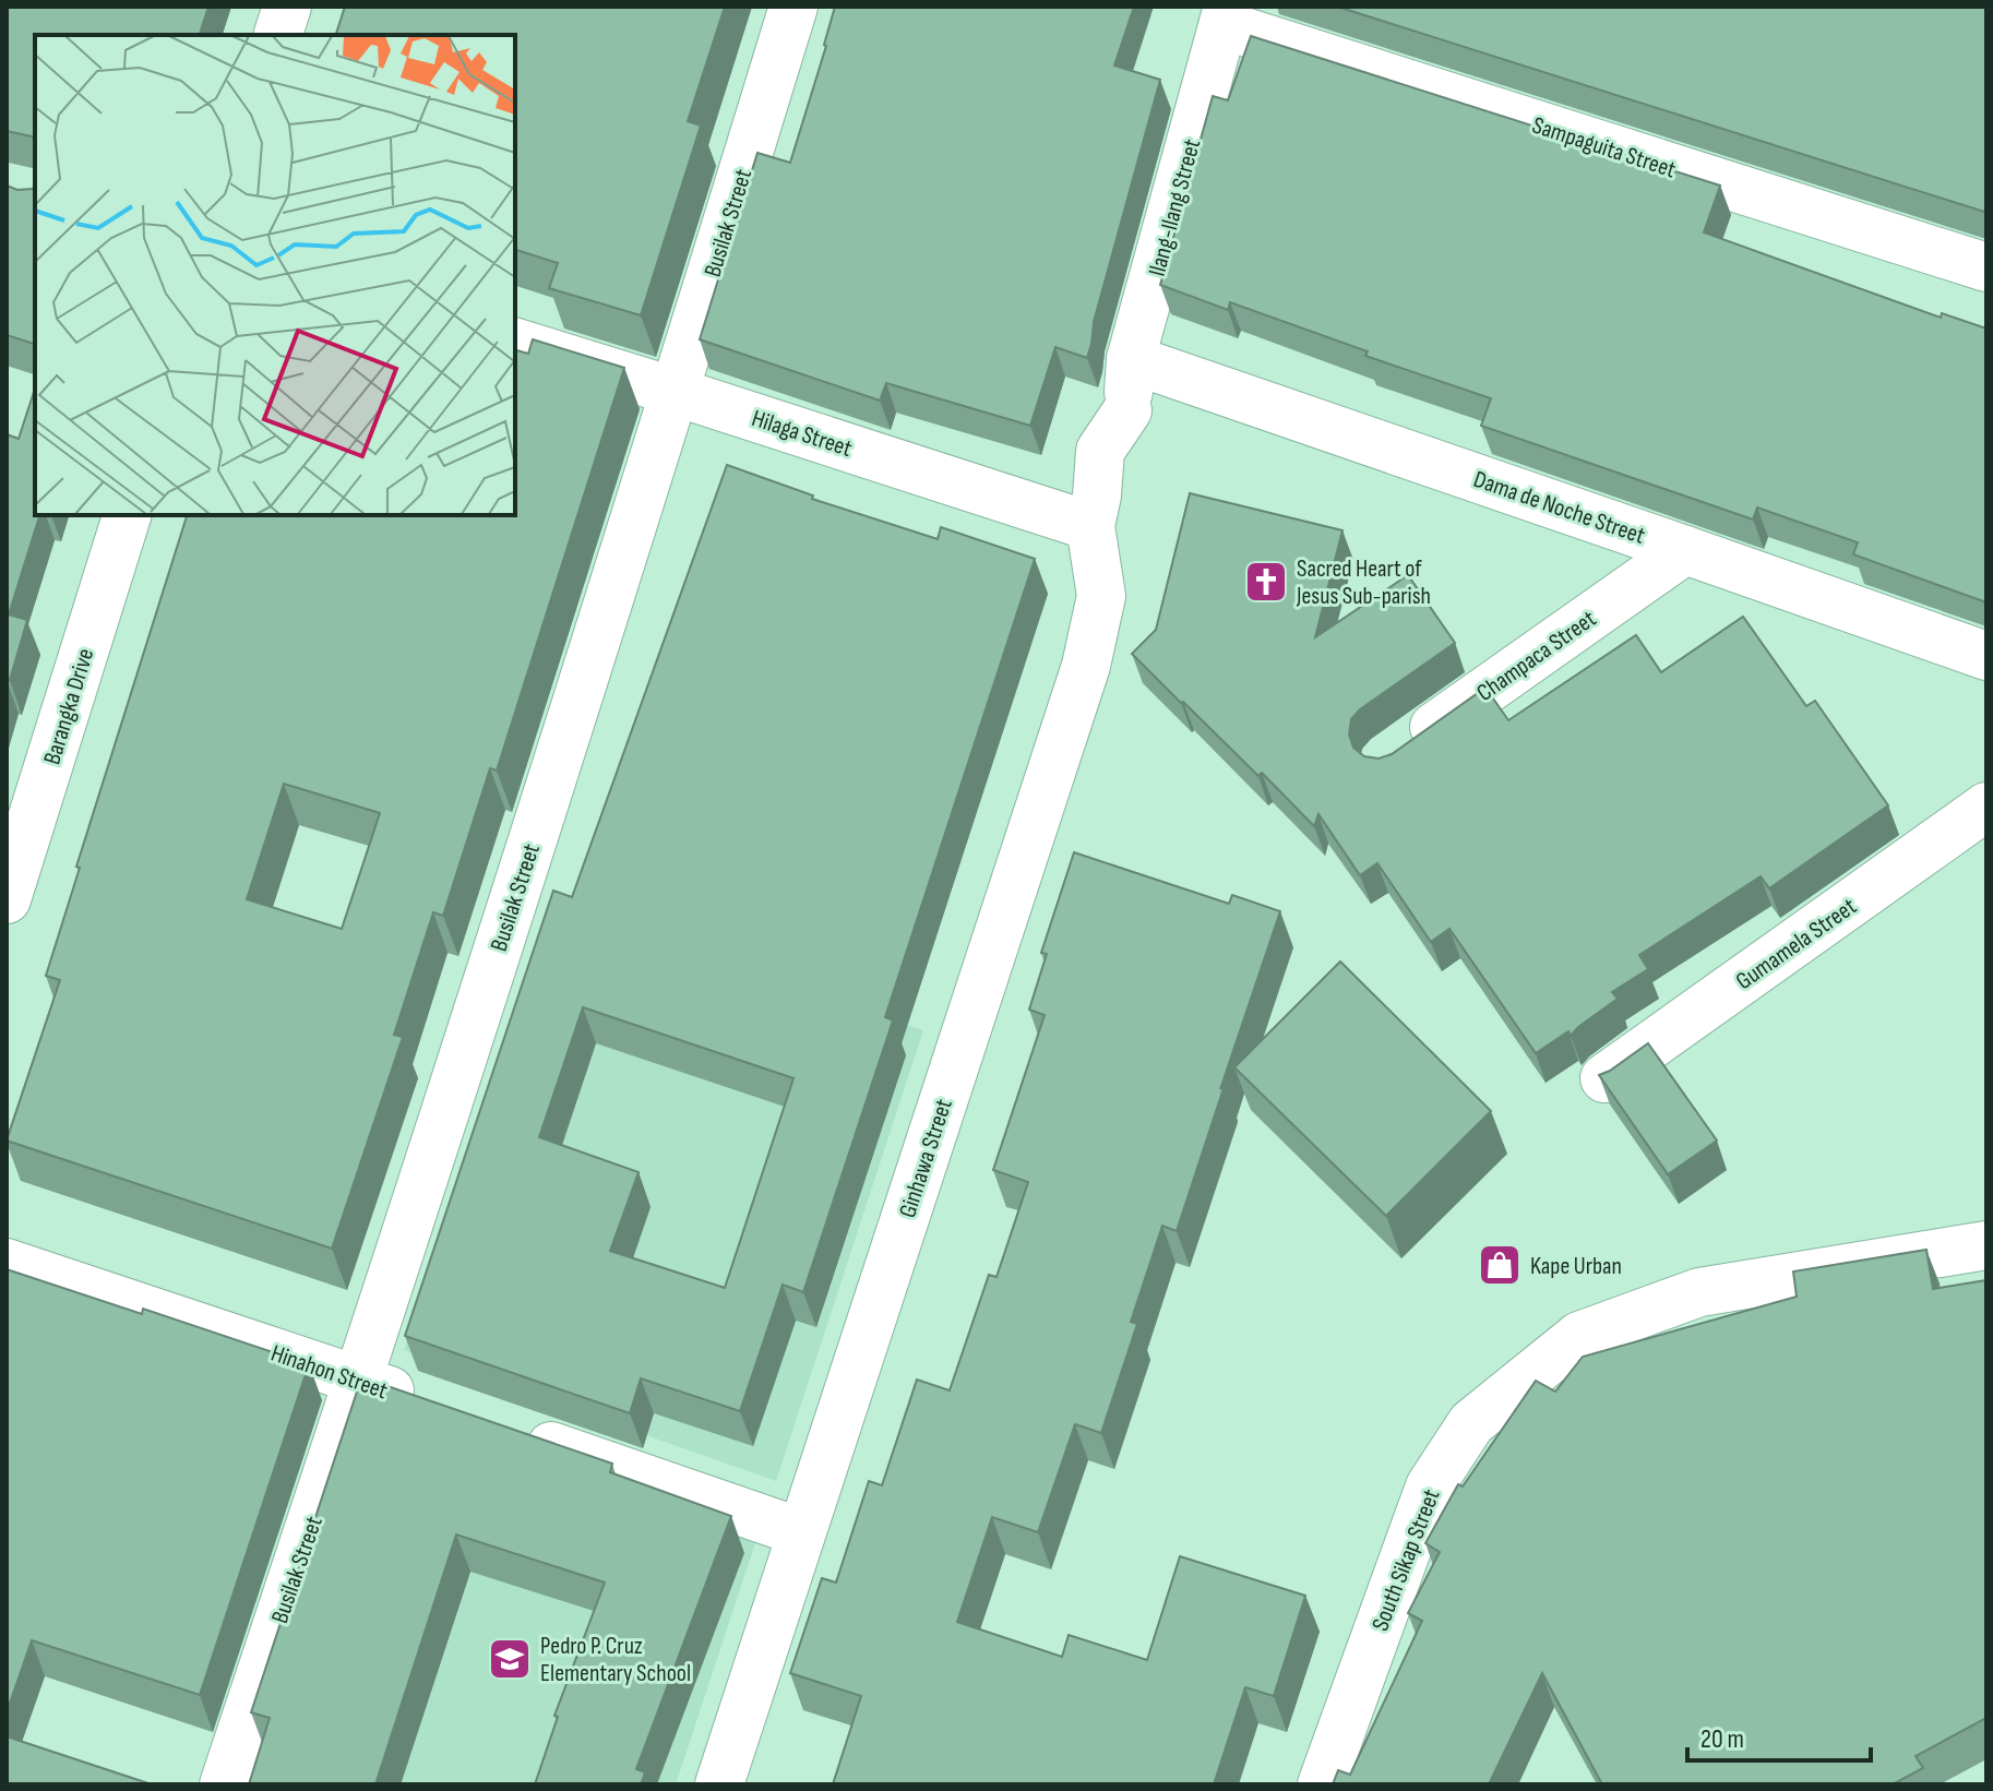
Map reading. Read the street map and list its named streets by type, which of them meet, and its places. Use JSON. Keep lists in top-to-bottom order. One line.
{"streets":{"street":["Sampaguita Street","Ilang-Ilang Street","Busilak Street","Hilaga Street","Dama de Noche Street","Champaca Street","Barangka Drive","Gumamela Street","Ginhawa Street","Hinahon Street","South Sikap Street"]},"crossings":[["Sampaguita Street","Ilang-Ilang Street"],["Ilang-Ilang Street","Hilaga Street"],["Ilang-Ilang Street","Dama de Noche Street"],["Ilang-Ilang Street","Ginhawa Street"],["Busilak Street","Hilaga Street"],["Busilak Street","Hinahon Street"],["Hilaga Street","Ginhawa Street"],["Dama de Noche Street","Champaca Street"]],"places":{"church":["Sacred Heart of Jesus Sub-parish"],"shop":["Kape Urban"],"school or university":["Pedro P. Cruz Elementary School"]},"scale_bar":"20 m"}
